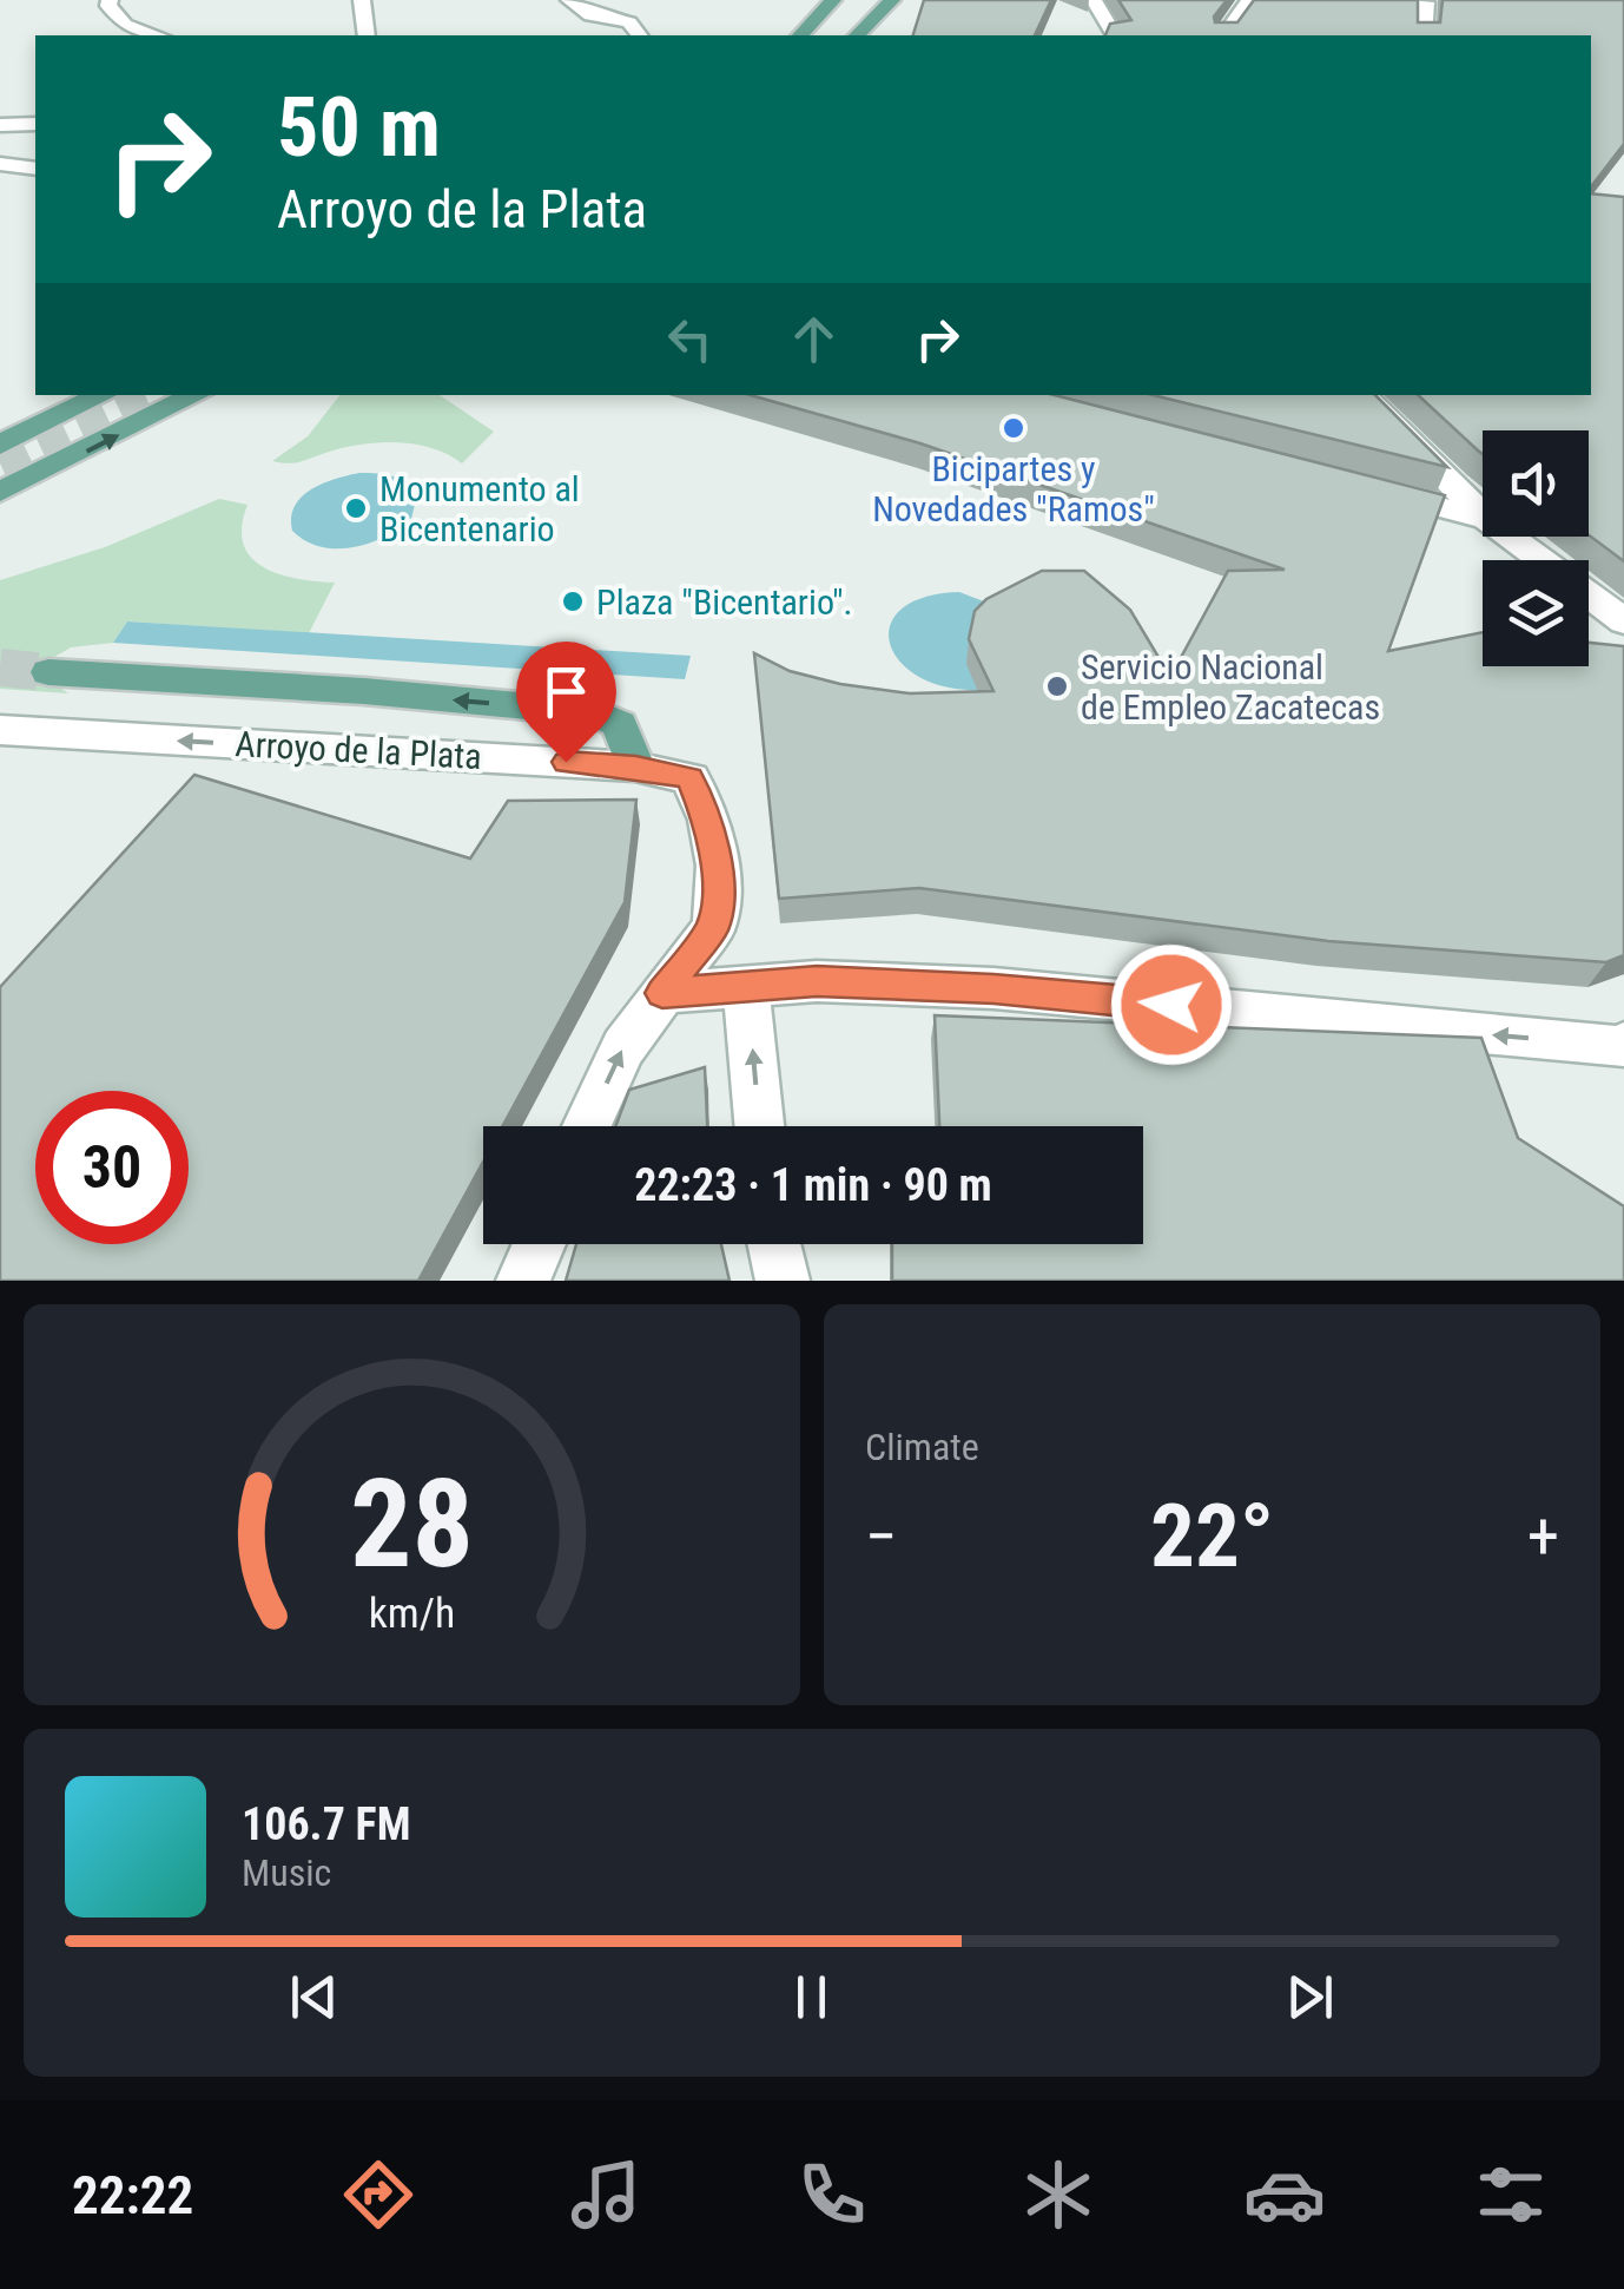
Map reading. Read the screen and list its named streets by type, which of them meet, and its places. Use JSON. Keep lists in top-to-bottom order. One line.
{"streets":{"street":["Arroyo de la Plata"]},"one_way":["Arroyo de la Plata"],"places":["Bicipartes y Novedades \"Ramos\"","Monumento al Bicentenario","Plaza \"Bicentario\".","Servicio Nacional de Empleo Zacatecas"],"page":{"turn":["50 m","Arroyo de la Plata"],"limit":"30","trip":"22:23 · 1 min · 90 m","tile":"Climate","heat":["−","22°","+"],"song":["106.7 FM","Music"],"tabs":"22:22","gauge":["28","km/h"]}}
